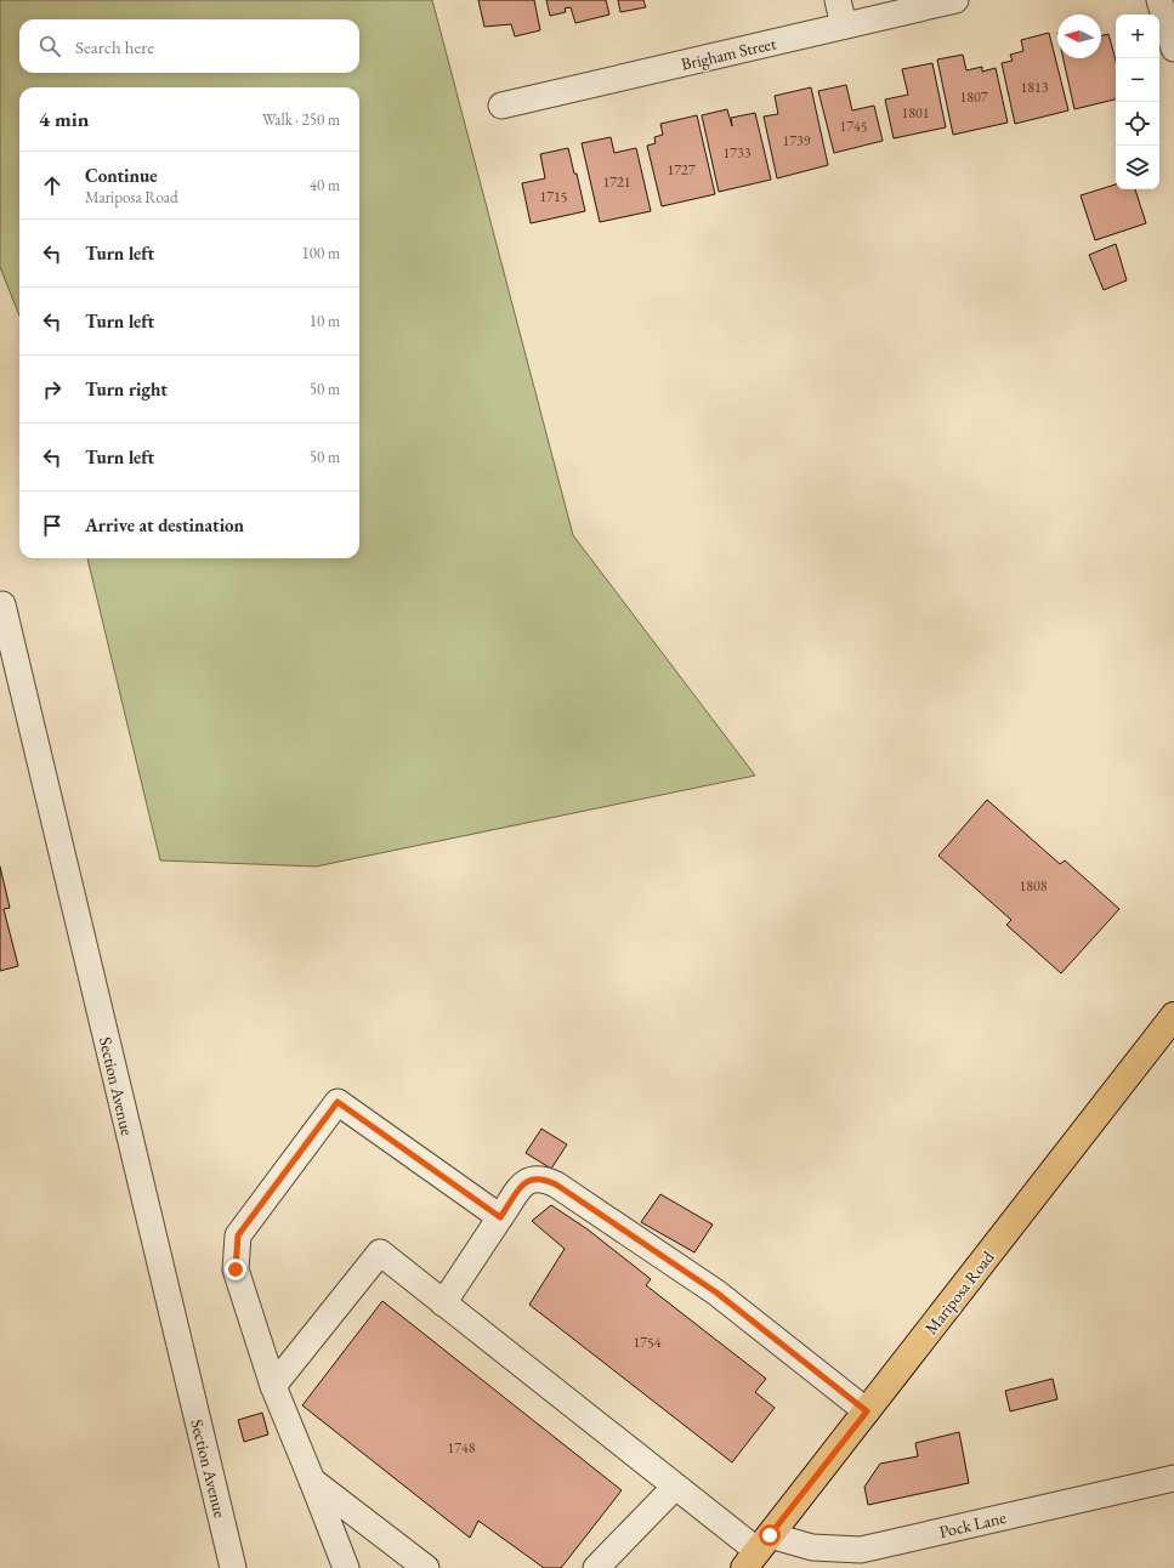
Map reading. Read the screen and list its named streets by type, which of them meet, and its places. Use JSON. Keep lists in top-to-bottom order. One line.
{"streets":{"main road":["Mariposa Road"],"street":["Brigham Street","Section Avenue","Pock Lane"]},"crossings":[["Mariposa Road","Pock Lane"]],"house_numbers":["1813","1807","1801","1745","1739","1733","1727","1721","1715","1808","1754","1748"],"north":"left","page":{"map_buttons":["+","−"],"search":"Search here","heading":["4 min","Walk · 250 m"],"list":[["Continue","Mariposa Road","40 m"],["Turn left","100 m"],["Turn left","10 m"],["Turn right","50 m"],["Turn left","50 m"],"Arrive at destination"]}}
